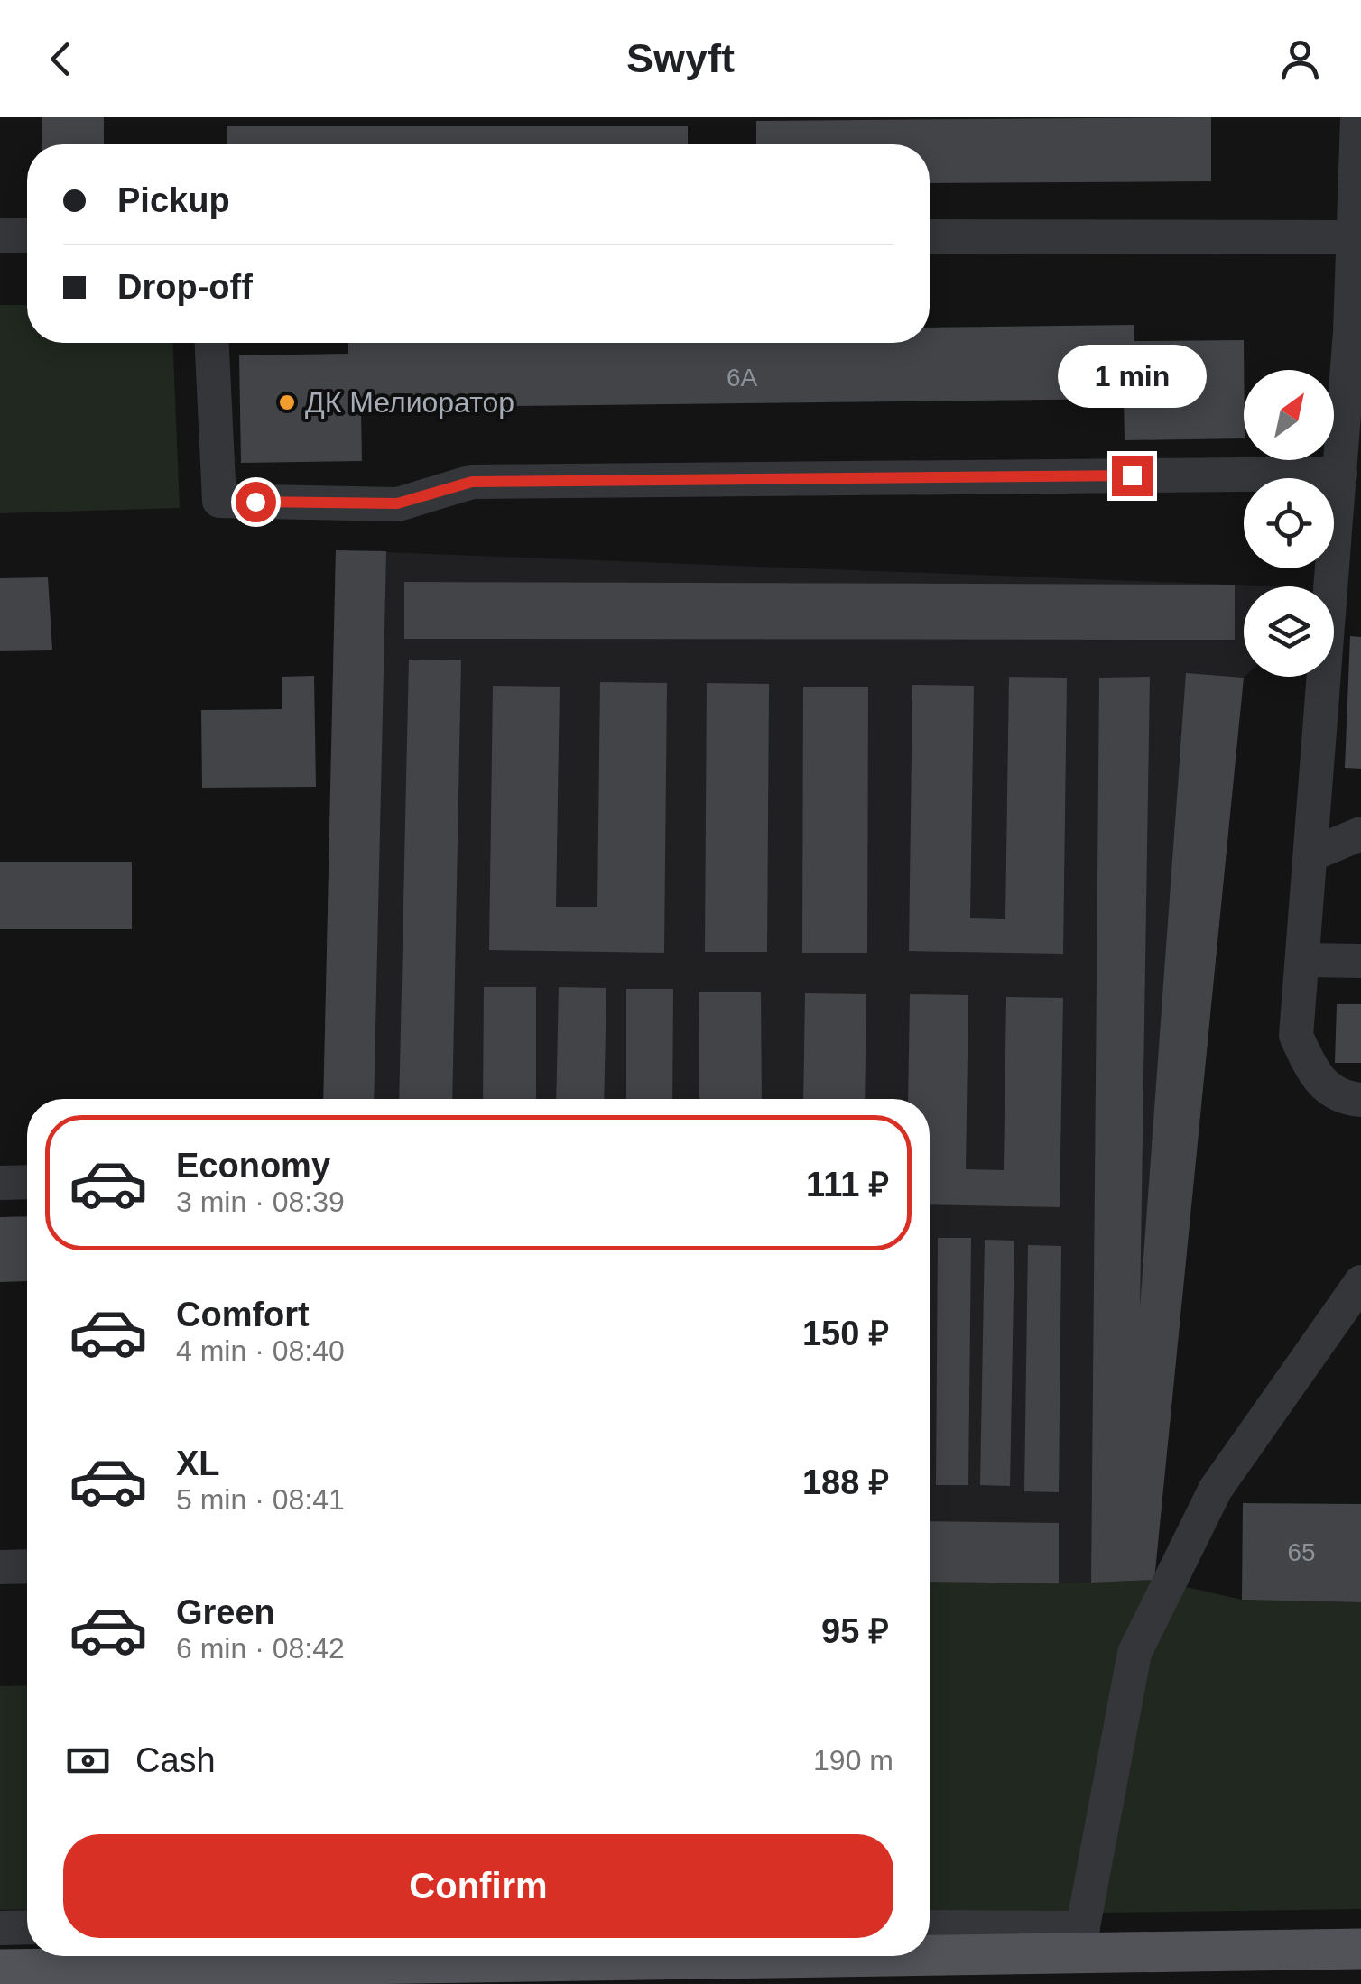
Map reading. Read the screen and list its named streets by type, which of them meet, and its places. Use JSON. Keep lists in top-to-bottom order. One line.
{"places":["ДК Мелиоратор"],"house_numbers":["6А","65"],"north":"top right","page":{"header":"Swyft","banner":["Pickup","Drop-off"],"bubble":"1 min","list":[{"name":"Economy","note":"3 min · 08:39","value":"111 ₽"},{"name":"Comfort","note":"4 min · 08:40","value":"150 ₽"},{"name":"XL","note":"5 min · 08:41","value":"188 ₽"},{"name":"Green","note":"6 min · 08:42","value":"95 ₽"}],"pay":["Cash","190 m"],"buttons":"Confirm"}}
